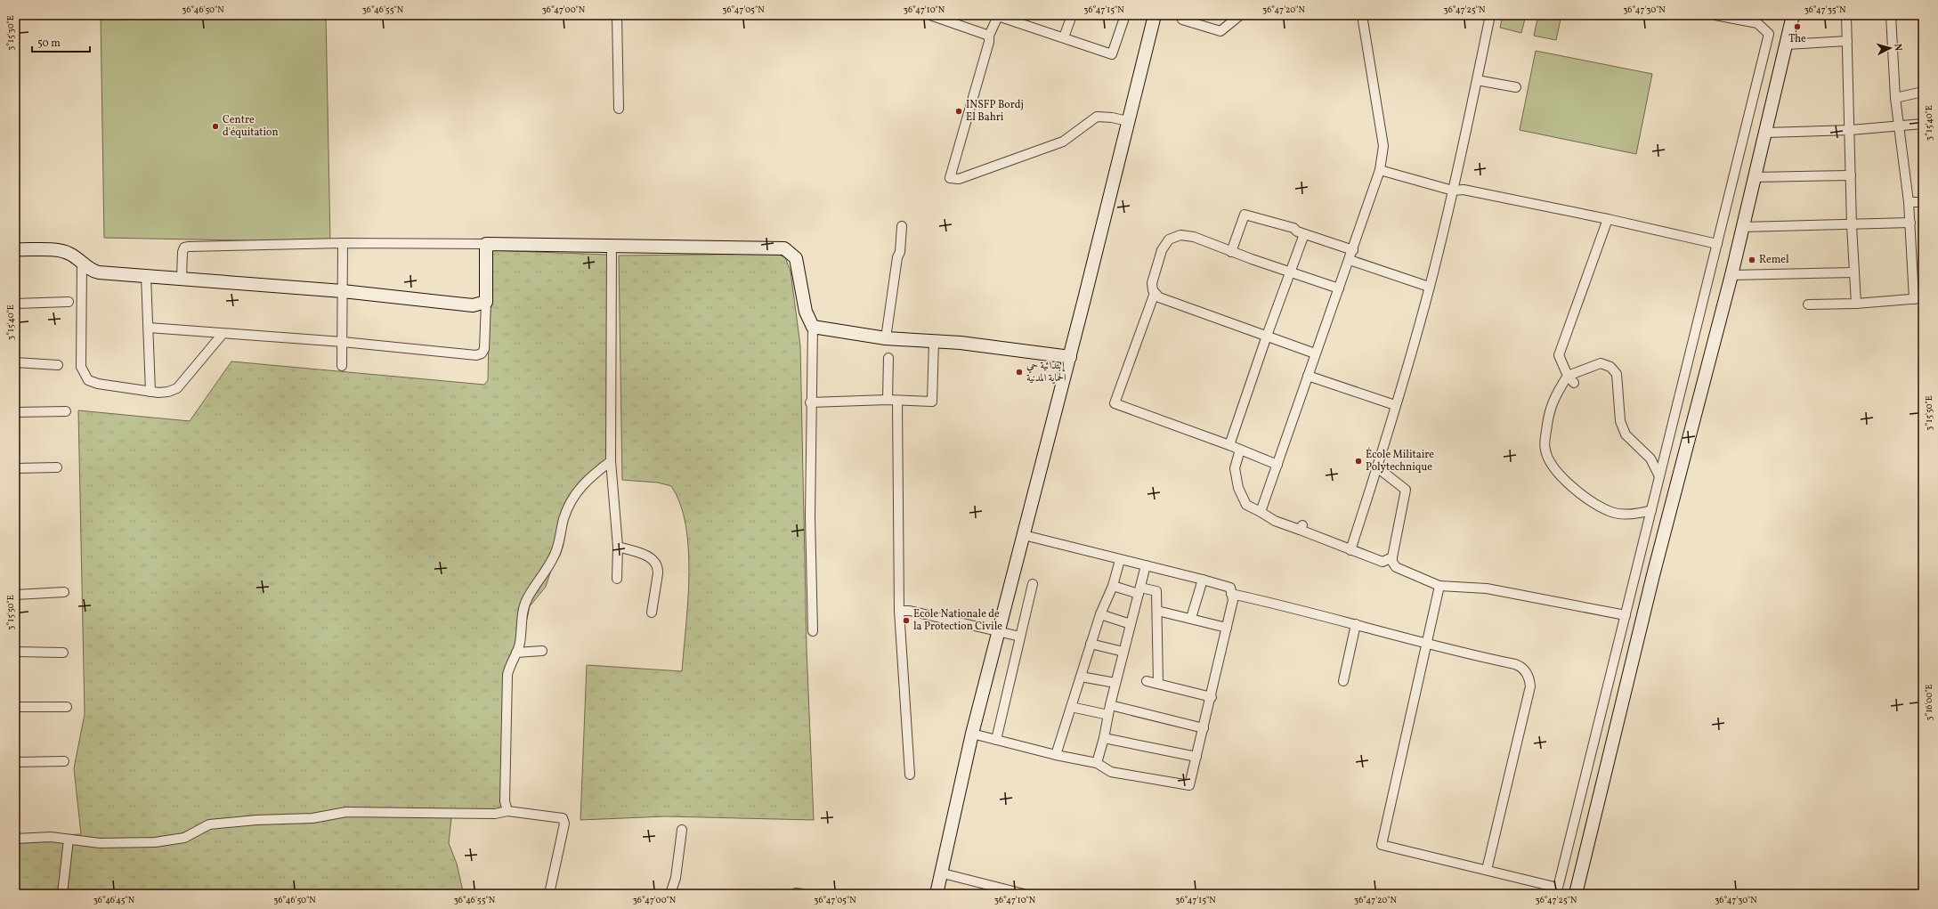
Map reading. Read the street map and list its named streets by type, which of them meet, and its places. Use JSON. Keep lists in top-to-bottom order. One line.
{"places":["The","INSFP Bordj El Bahri","Centre d'équitation","Remel","إبتدائية حي الحماية المدنية","École Militaire Polytechnique","Ecole Nationale de la Protection Civile"],"scale_bar":"50 m","north":"right","coordinates":["36°46'50\"N","36°46'55\"N","36°47'00\"N","36°47'05\"N","36°47'10\"N","36°47'15\"N","36°47'20\"N","36°47'25\"N","36°47'30\"N","36°47'35\"N","3°15'30\"E","3°15'40\"E","3°15'50\"E","3°16'00\"E","36°46'45\"N"]}
